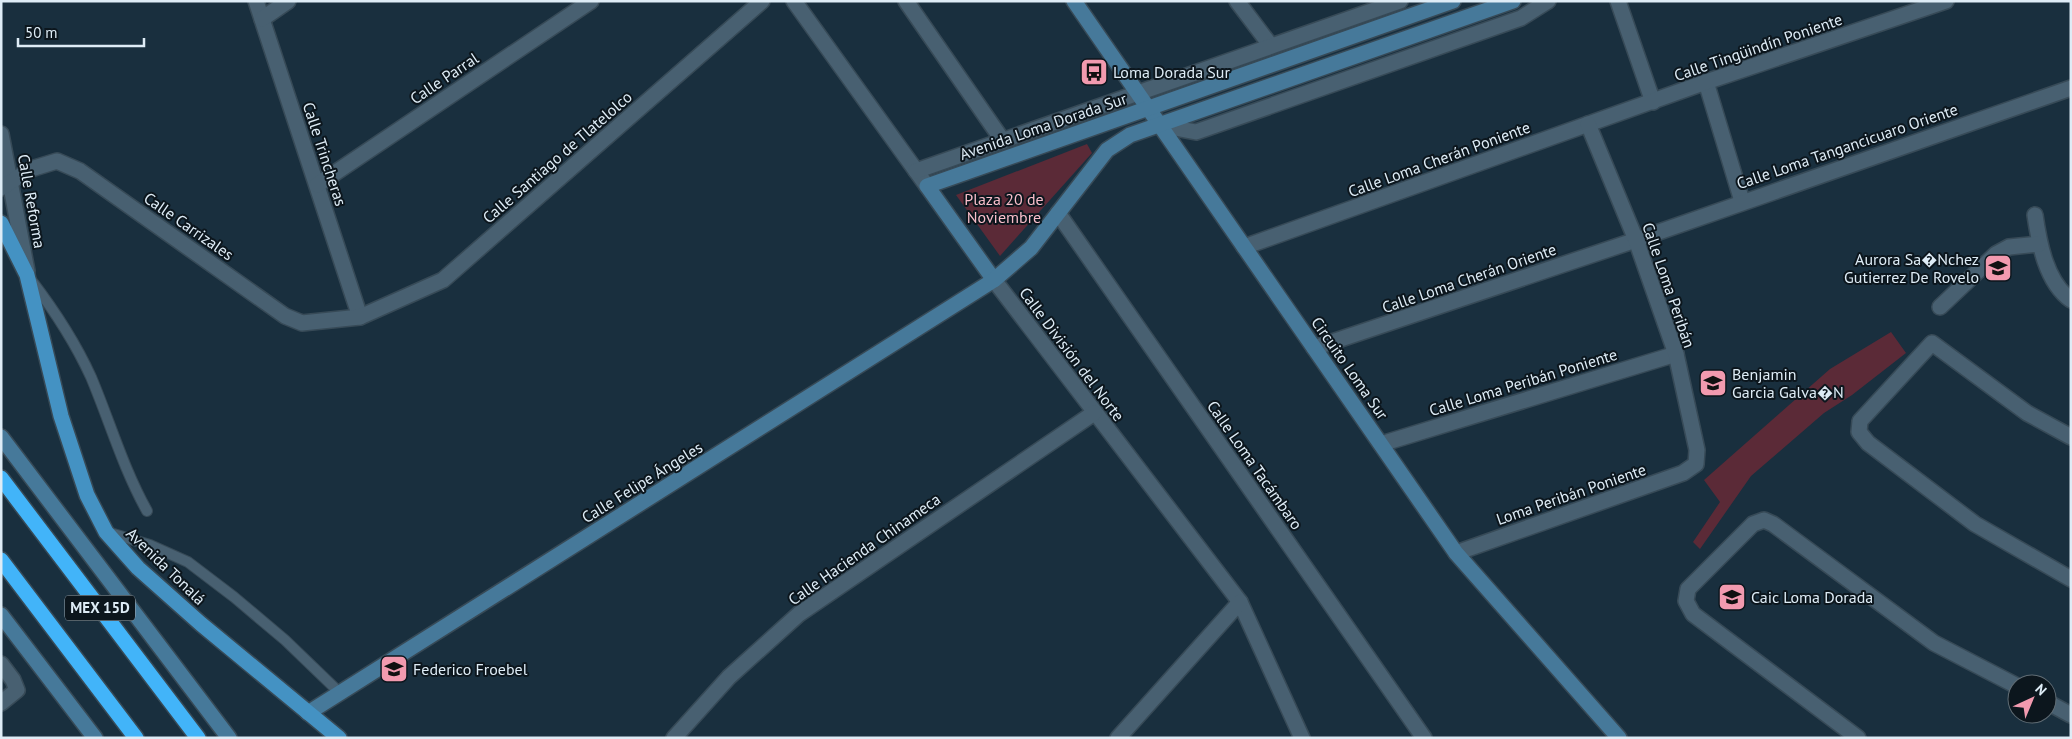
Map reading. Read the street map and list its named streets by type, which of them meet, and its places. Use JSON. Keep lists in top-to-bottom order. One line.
{"streets":{"highway":["MEX 15D"],"main road":["Avenida Tonalá"],"street":["Calle Tingüindín Poniente","Calle Parral","Avenida Loma Dorada Sur","Calle Loma Tangancicuaro Oriente","Calle Trincheras","Calle Santiago de Tlatelolco","Calle Loma Cherán Poniente","Calle Reforma","Calle Carrizales","Calle Loma Cherán Oriente","Calle Loma Peribán","Calle División del Norte","Circuito Loma Sur","Calle Loma Peribán Poniente","Calle Loma Tacámbaro","Calle Felipe Ángeles","Loma Peribán Poniente","Calle Hacienda Chinameca"]},"crossings":[["Calle Tingüindín Poniente","Calle Loma Cherán Poniente"],["Calle Parral","Calle Trincheras"],["Avenida Loma Dorada Sur","Calle División del Norte"],["Avenida Loma Dorada Sur","Circuito Loma Sur"],["Calle Loma Tangancicuaro Oriente","Calle Loma Cherán Oriente"],["Calle Loma Tangancicuaro Oriente","Calle Loma Peribán"],["Calle Trincheras","Calle Santiago de Tlatelolco"],["Calle Trincheras","Calle Carrizales"],["Calle Santiago de Tlatelolco","Calle Carrizales"],["Calle Loma Cherán Poniente","Calle Loma Peribán"],["Calle Loma Cherán Poniente","Circuito Loma Sur"],["Calle Reforma","Calle Carrizales"],["Calle Reforma","Avenida Tonalá"],["Calle Loma Cherán Oriente","Calle Loma Peribán"],["Calle Loma Cherán Oriente","Circuito Loma Sur"],["Calle Loma Peribán","Calle Loma Peribán Poniente"],["Calle Loma Peribán","Loma Peribán Poniente"],["Calle División del Norte","Calle Felipe Ángeles"],["Calle División del Norte","Calle Hacienda Chinameca"],["Circuito Loma Sur","Calle Loma Peribán Poniente"],["Circuito Loma Sur","Loma Peribán Poniente"],["Calle Felipe Ángeles","Avenida Tonalá"]],"parks":["Plaza 20 de Noviembre"],"places":{"bus stop":["Loma Dorada Sur"],"school or university":["Aurora Sa�Nchez Gutierrez De Rovelo","Benjamin Garcia Galva�N","Caic Loma Dorada","Federico Froebel"]},"scale_bar":"50 m","north":"top right"}
